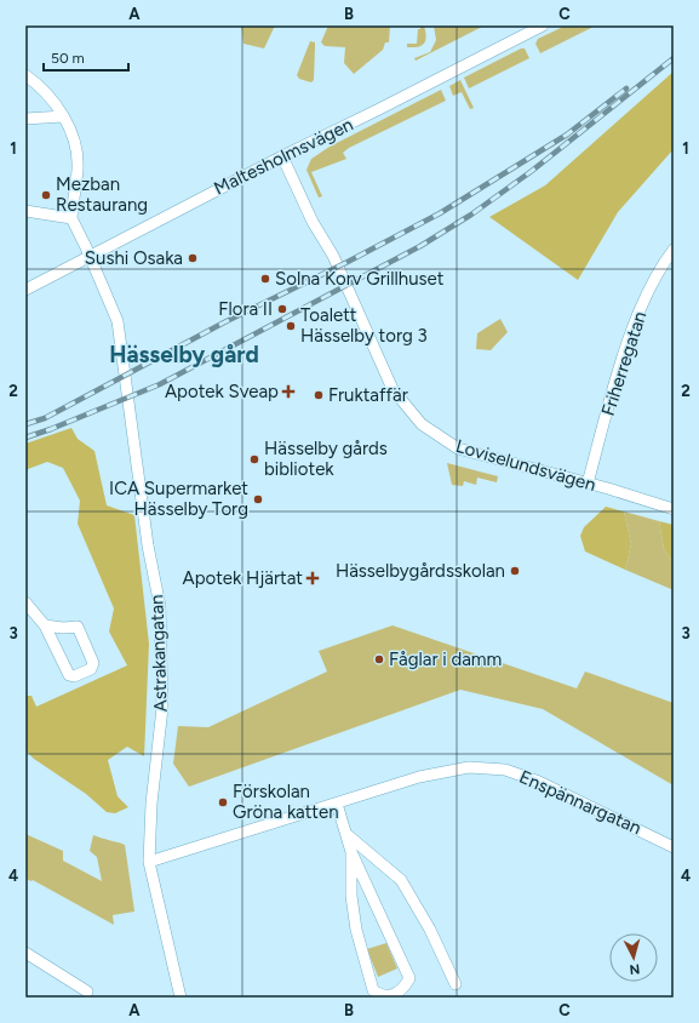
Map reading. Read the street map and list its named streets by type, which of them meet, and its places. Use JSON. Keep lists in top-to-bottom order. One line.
{"streets":{"street":["Maltesholmsvägen","Friherregatan","Loviselundsvägen","Astrakangatan","Enspännargatan"]},"crossings":[["Maltesholmsvägen","Loviselundsvägen"],["Maltesholmsvägen","Astrakangatan"],["Friherregatan","Loviselundsvägen"],["Astrakangatan","Enspännargatan"]],"districts":["Hässelby gård"],"places":{"other":["Mezban Restaurang","Sushi Osaka","Solna Korv Grillhuset","Flora II","Toalett Hässelby torg 3","Fruktaffär","Hässelby gårds bibliotek","ICA Supermarket Hässelby Torg","Hässelbygårdsskolan","Fåglar i damm","Förskolan Gröna katten"],"health":["Apotek Sveap","Apotek Hjärtat"]},"scale_bar":"50 m","north":"bottom","grid":{"columns":["A","B","C"],"rows":["1","2","3","4"]}}
